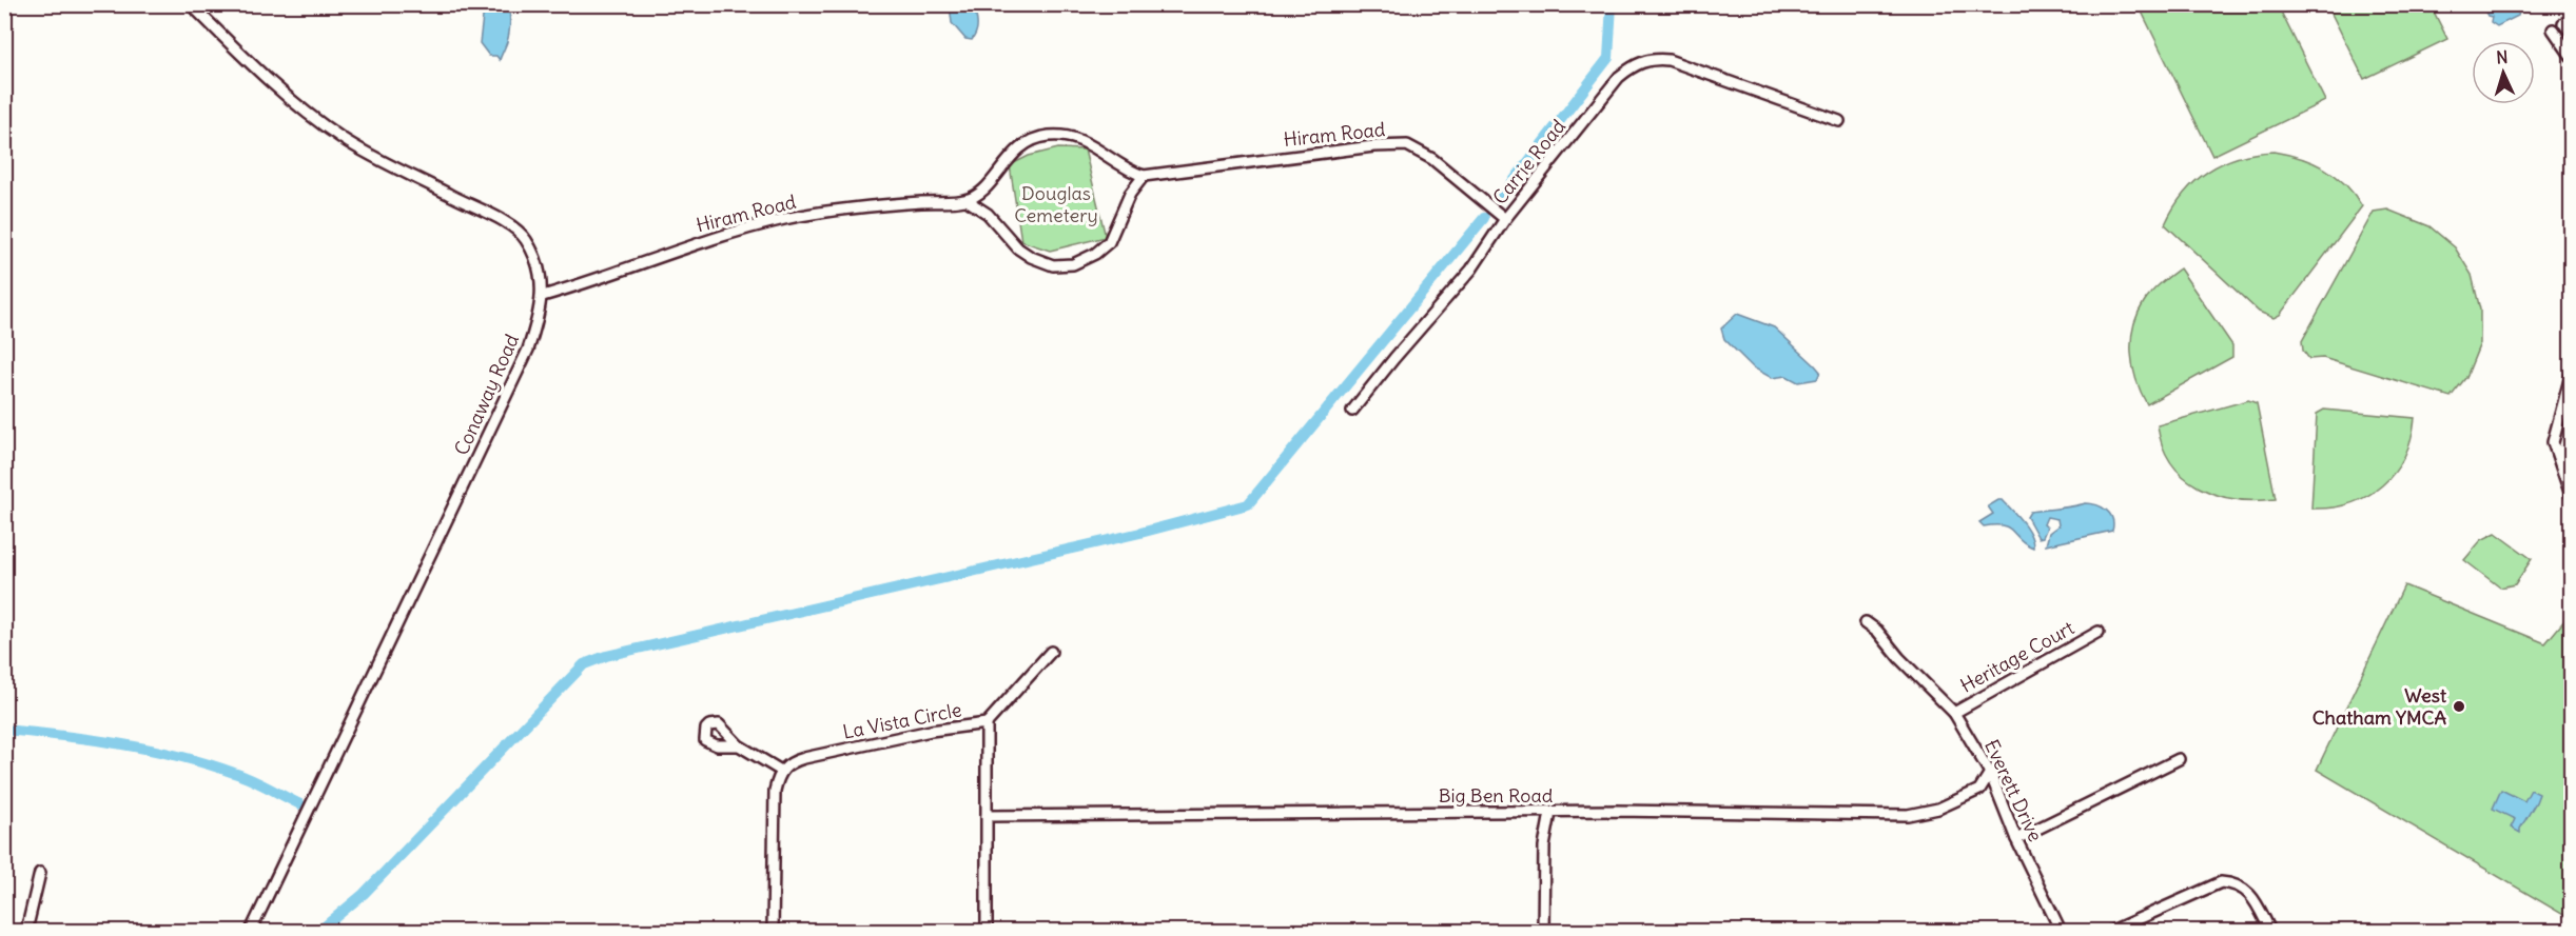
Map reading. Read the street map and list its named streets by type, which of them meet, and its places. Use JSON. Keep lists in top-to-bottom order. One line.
{"streets":{"street":["Hiram Road","Carrie Road","Conaway Road","Heritage Court","La Vista Circle","Everett Drive","Big Ben Road"]},"crossings":[["Hiram Road","Carrie Road"],["Hiram Road","Conaway Road"],["Heritage Court","Everett Drive"],["La Vista Circle","Big Ben Road"],["Everett Drive","Big Ben Road"]],"parks":["Douglas Cemetery"],"places":["West Chatham YMCA"],"north":"top"}
